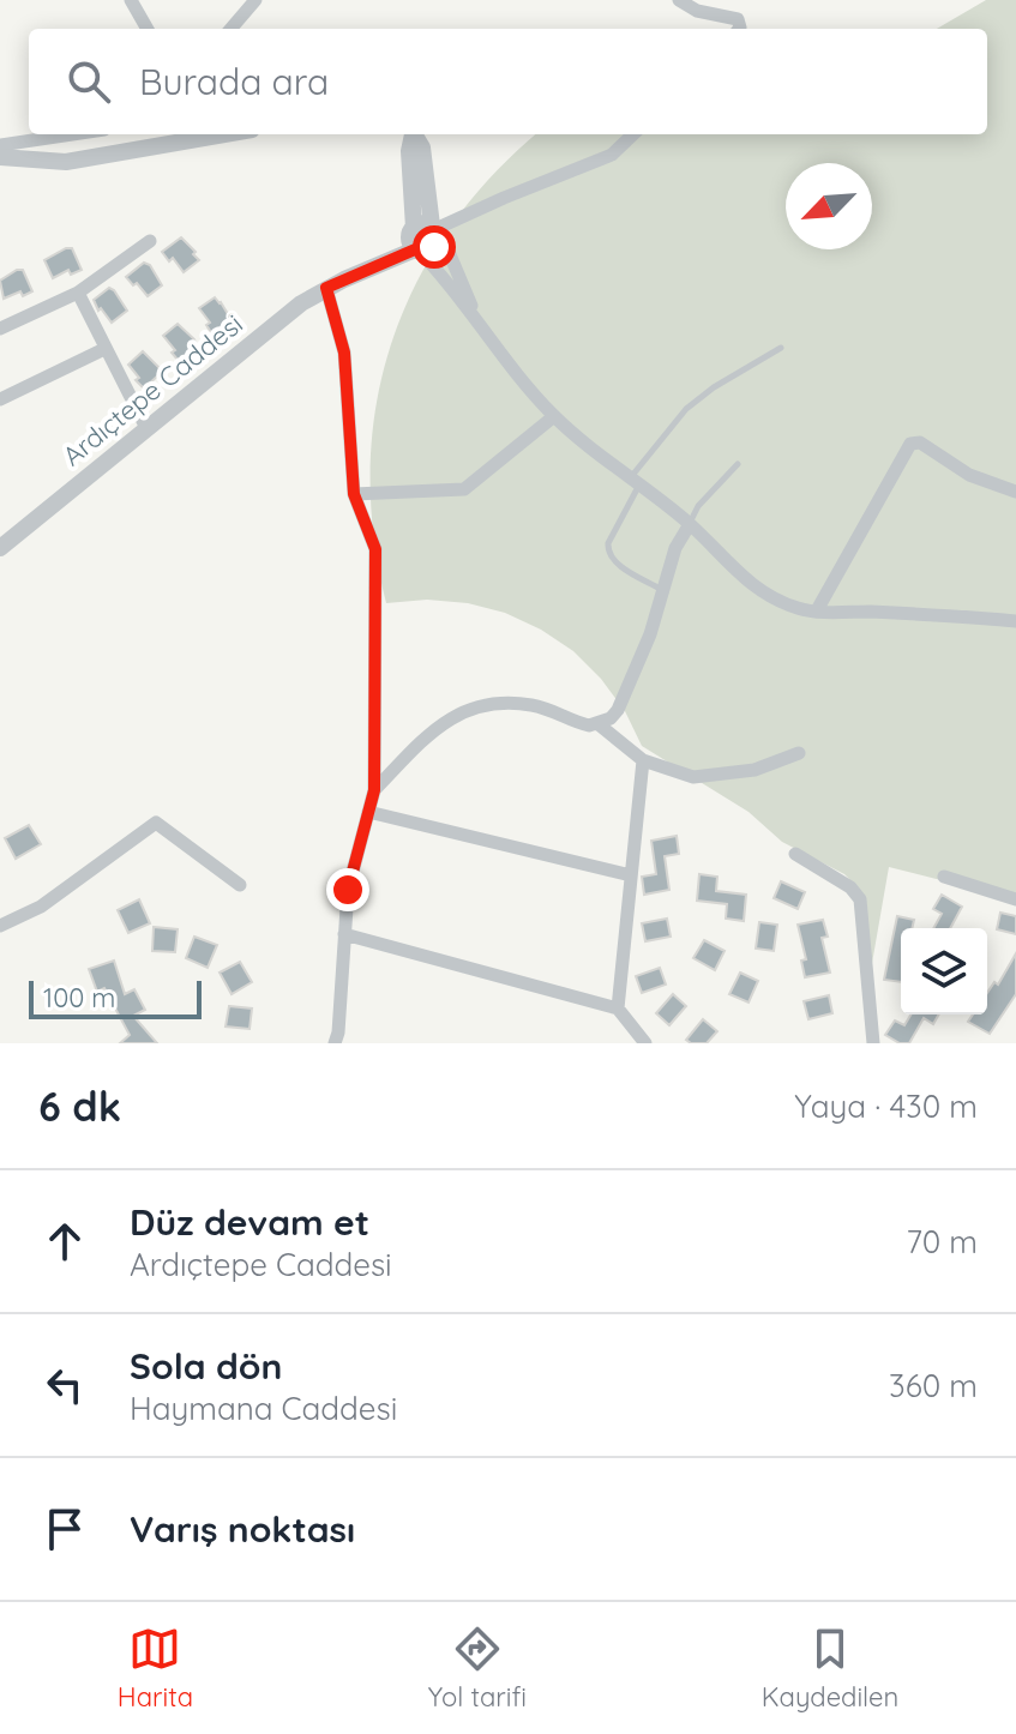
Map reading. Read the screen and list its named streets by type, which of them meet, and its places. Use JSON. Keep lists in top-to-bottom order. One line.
{"streets":{"street":["Ardıçtepe Caddesi"]},"scale_bar":"100 m","north":"bottom left","page":{"search":"Burada ara","scale":"100 m","heading":["6 dk","Yaya · 430 m"],"list":[["Düz devam et","Ardıçtepe Caddesi","70 m"],["Sola dön","Haymana Caddesi","360 m"],"Varış noktası"],"nav":["Harita","Yol tarifi","Kaydedilen"]}}
